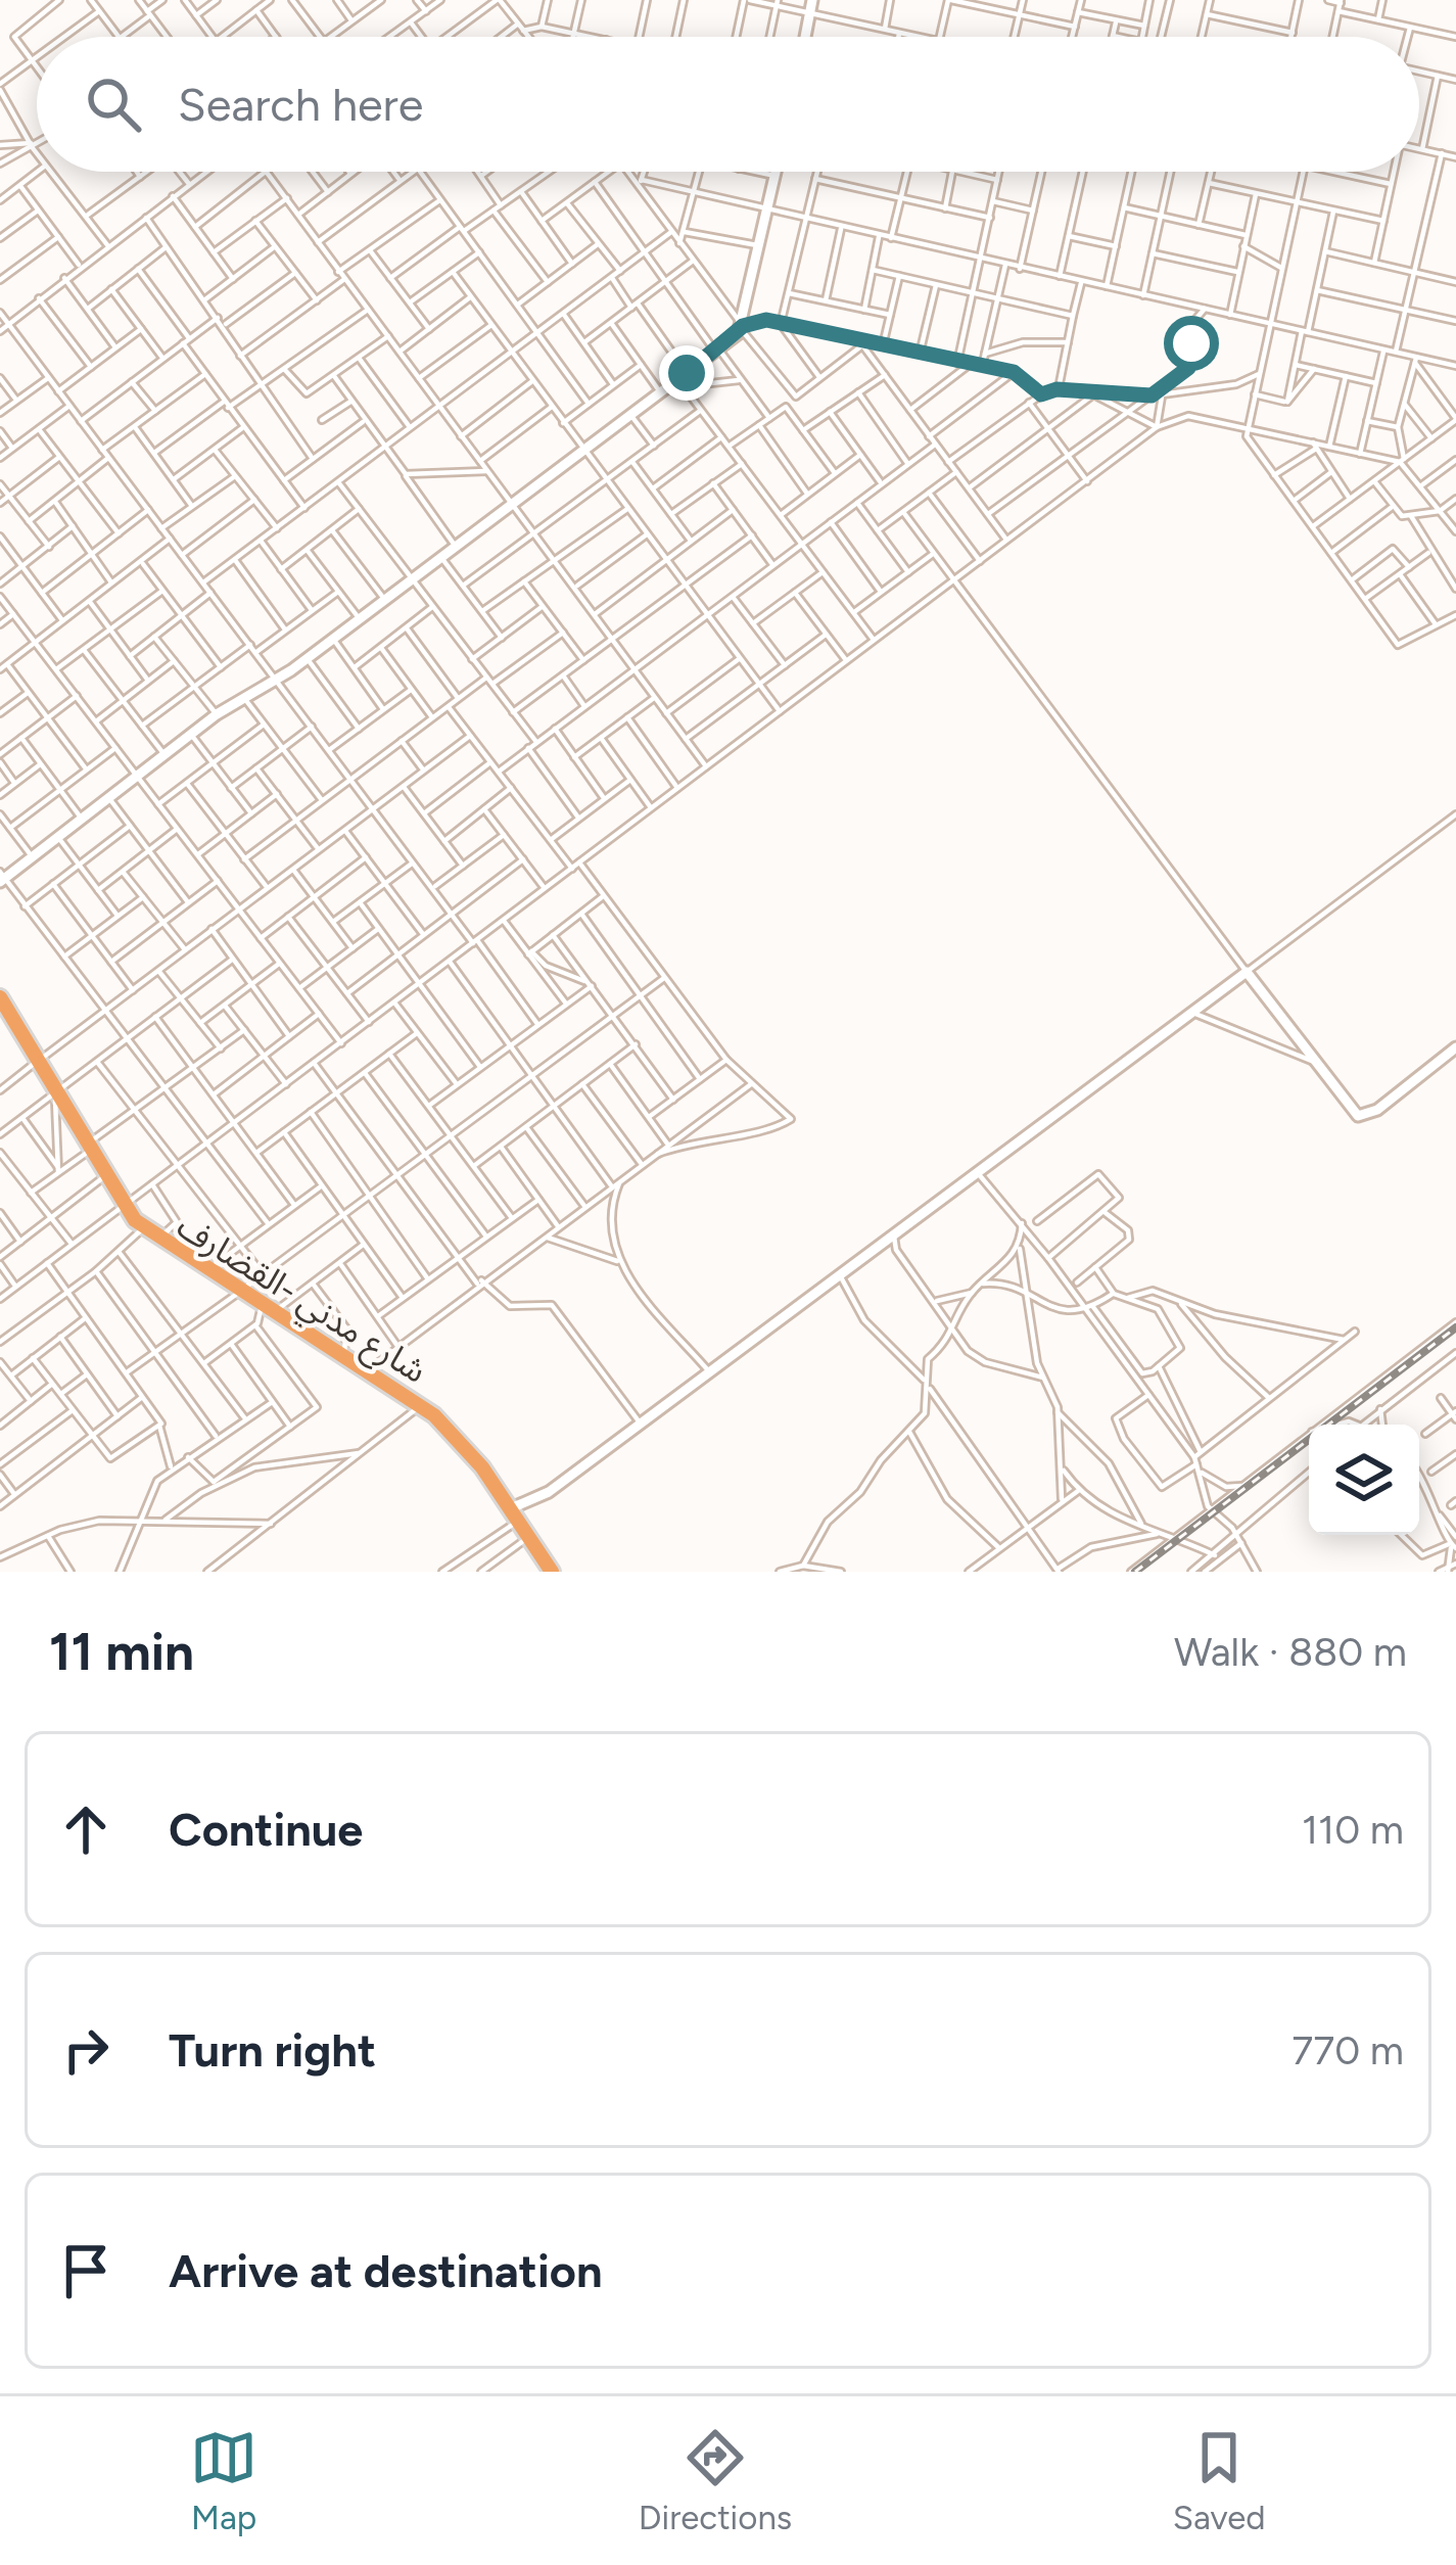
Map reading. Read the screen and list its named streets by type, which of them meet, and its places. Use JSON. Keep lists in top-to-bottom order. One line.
{"streets":{"highway":["شارع مدني -القضارف"]},"page":{"search":"Search here","heading":["11 min","Walk · 880 m"],"list":[["Continue","110 m"],["Turn right","770 m"],"Arrive at destination"],"nav":["Map","Directions","Saved"]}}
